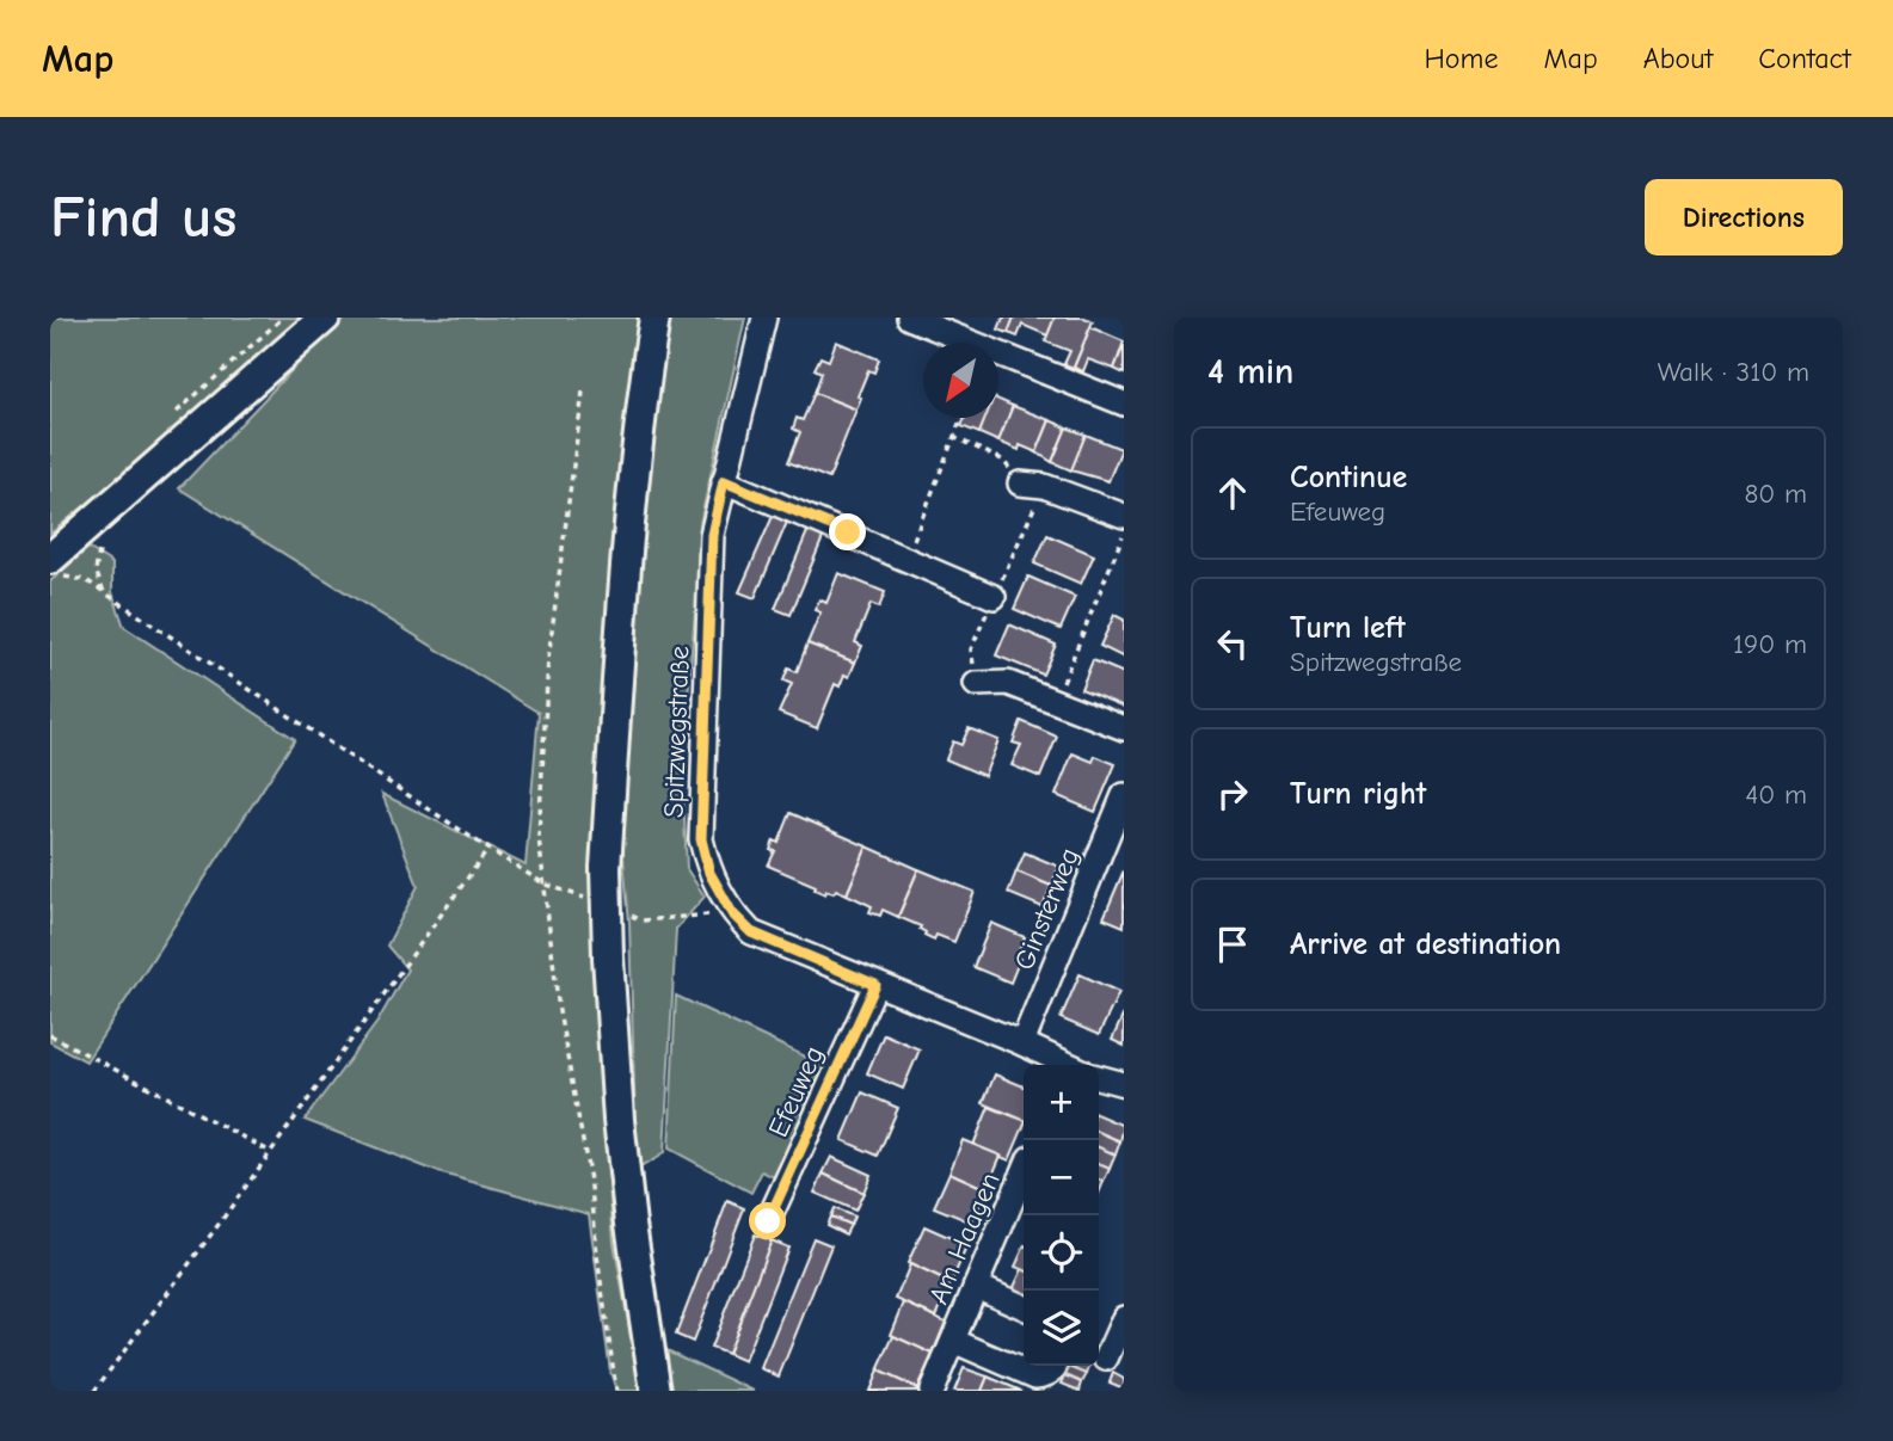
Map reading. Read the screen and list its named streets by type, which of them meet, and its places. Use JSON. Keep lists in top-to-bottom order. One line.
{"streets":{"street":["Spitzwegstraße","Ginsterweg","Efeuweg","Am Haagen"]},"crossings":[["Spitzwegstraße","Ginsterweg"],["Spitzwegstraße","Efeuweg"]],"north":"bottom left","page":{"header":"Map","nav":["Home","Map","About","Contact"],"buttons":"Directions","title":"Find us","heading":["4 min","Walk · 310 m"],"list":[["Continue","Efeuweg","80 m"],["Turn left","Spitzwegstraße","190 m"],["Turn right","40 m"],"Arrive at destination"],"map_buttons":["+","−"]}}
